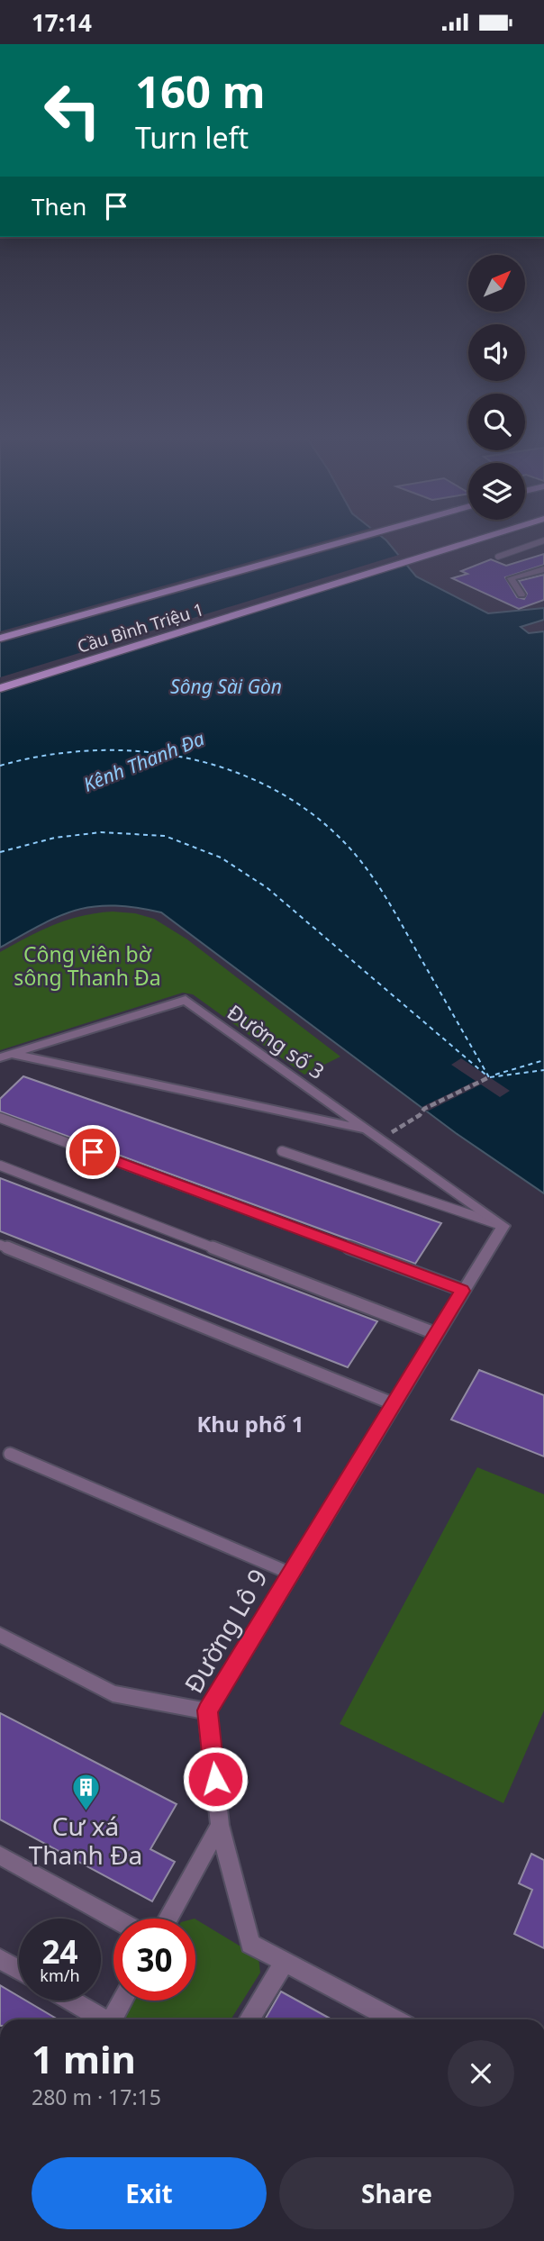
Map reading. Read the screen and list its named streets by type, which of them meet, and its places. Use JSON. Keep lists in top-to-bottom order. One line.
{"streets":{"main road":["Cầu Bình Triệu 1"],"street":["Đường số 3","Đường Lô 9"]},"crossings":[["Đường số 3","Đường Lô 9"]],"districts":["Khu phố 1"],"water":["Sông Sài Gòn","Kênh Thanh Đa"],"parks":["Công viên bờ sông Thanh Đa"],"places":{"building":["Cư xá Thanh Đa"]},"north":"top right","page":{"status":"17:14","turn":["160 m","Turn left"],"then":"Then","speed":"24 km/h","limit":"30","heading":["1 min","280 m · 17:15"],"buttons":["Exit","Share"]}}
